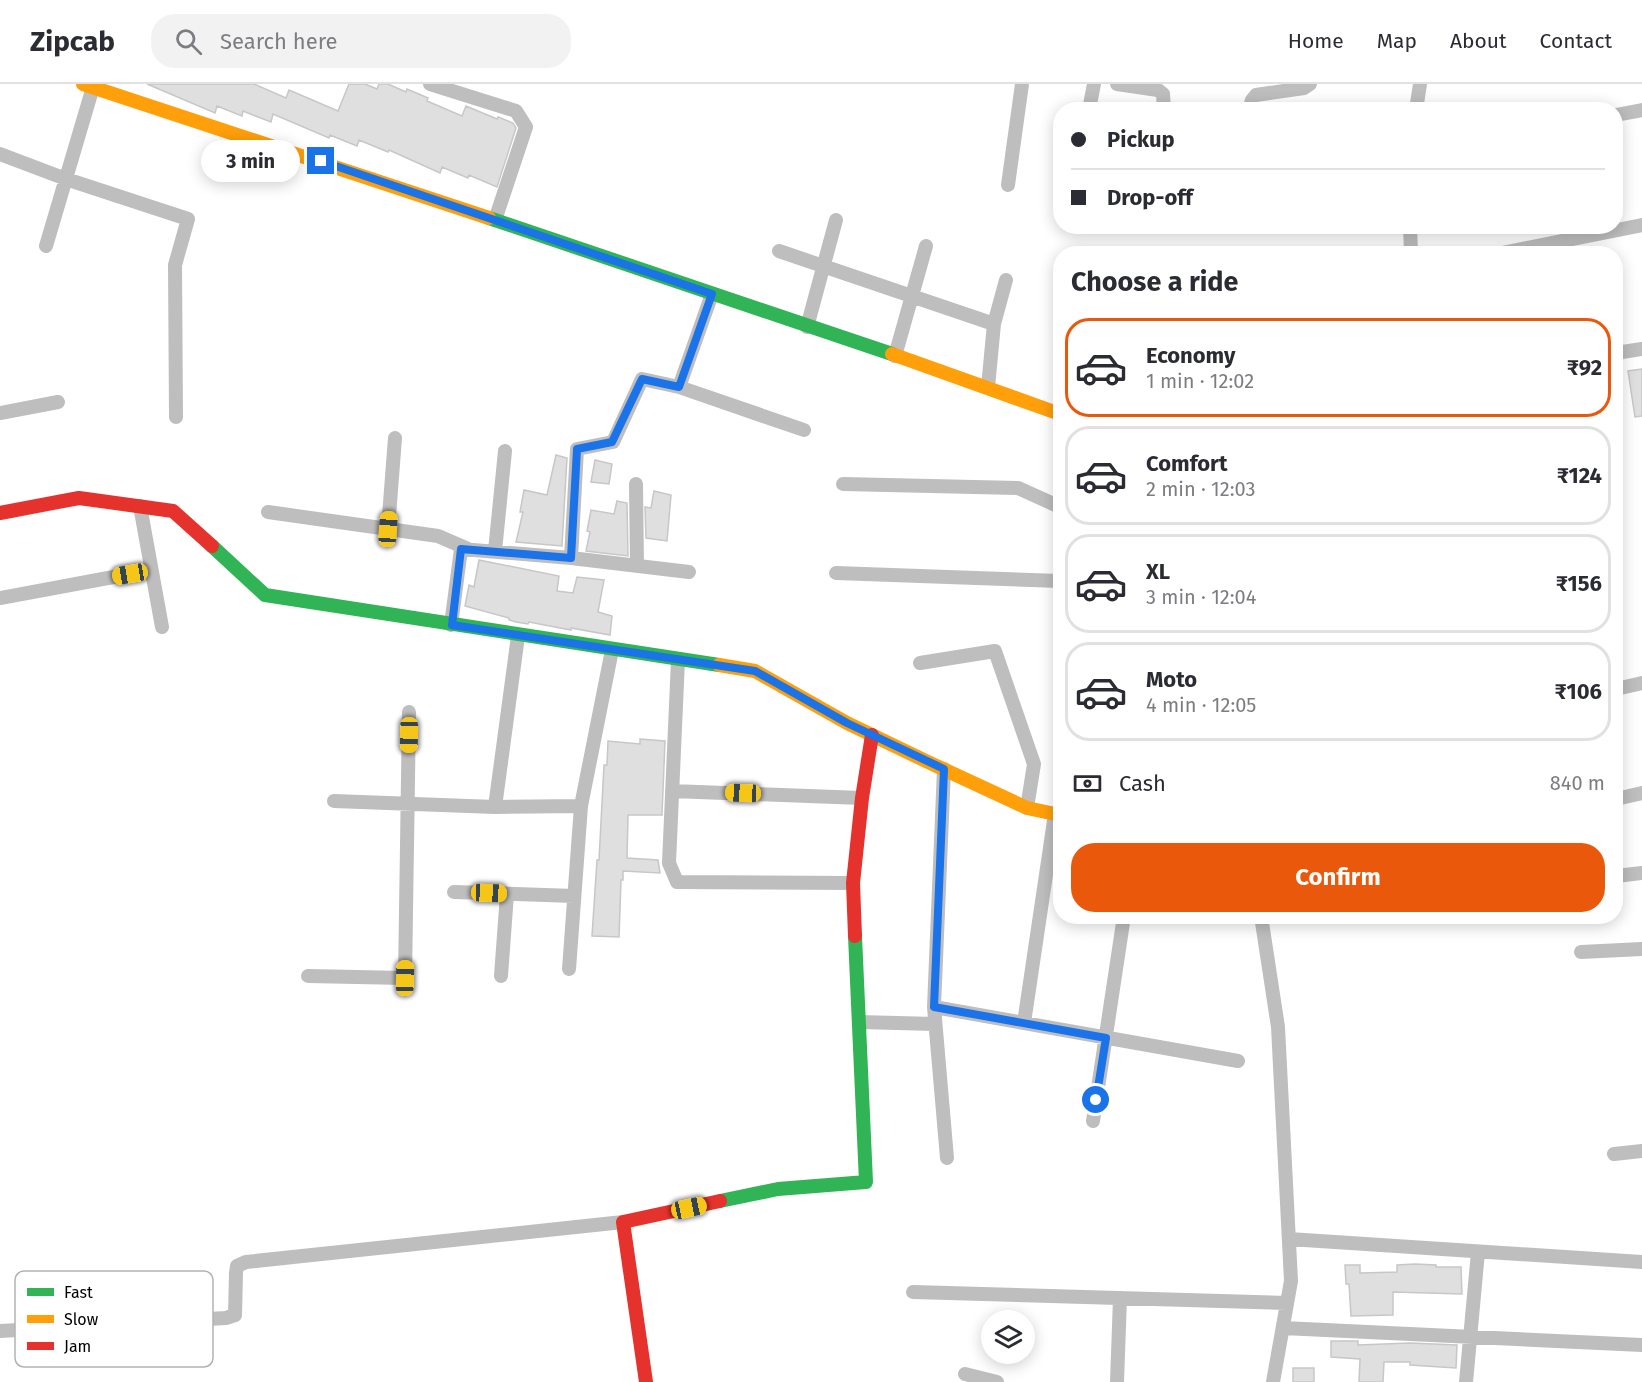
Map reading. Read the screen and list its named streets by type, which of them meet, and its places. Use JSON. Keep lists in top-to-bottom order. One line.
{"legend":["Fast","Slow","Jam"],"page":{"header":"Zipcab","search":"Search here","nav":["Home","Map","About","Contact"],"banner":["Pickup","Drop-off"],"bubble":"3 min","heading":"Choose a ride","list":[{"name":"Economy","note":"1 min · 12:02","value":"₹92"},{"name":"Comfort","note":"2 min · 12:03","value":"₹124"},{"name":"XL","note":"3 min · 12:04","value":"₹156"},{"name":"Moto","note":"4 min · 12:05","value":"₹106"}],"pay":["Cash","840 m"],"buttons":"Confirm"}}
